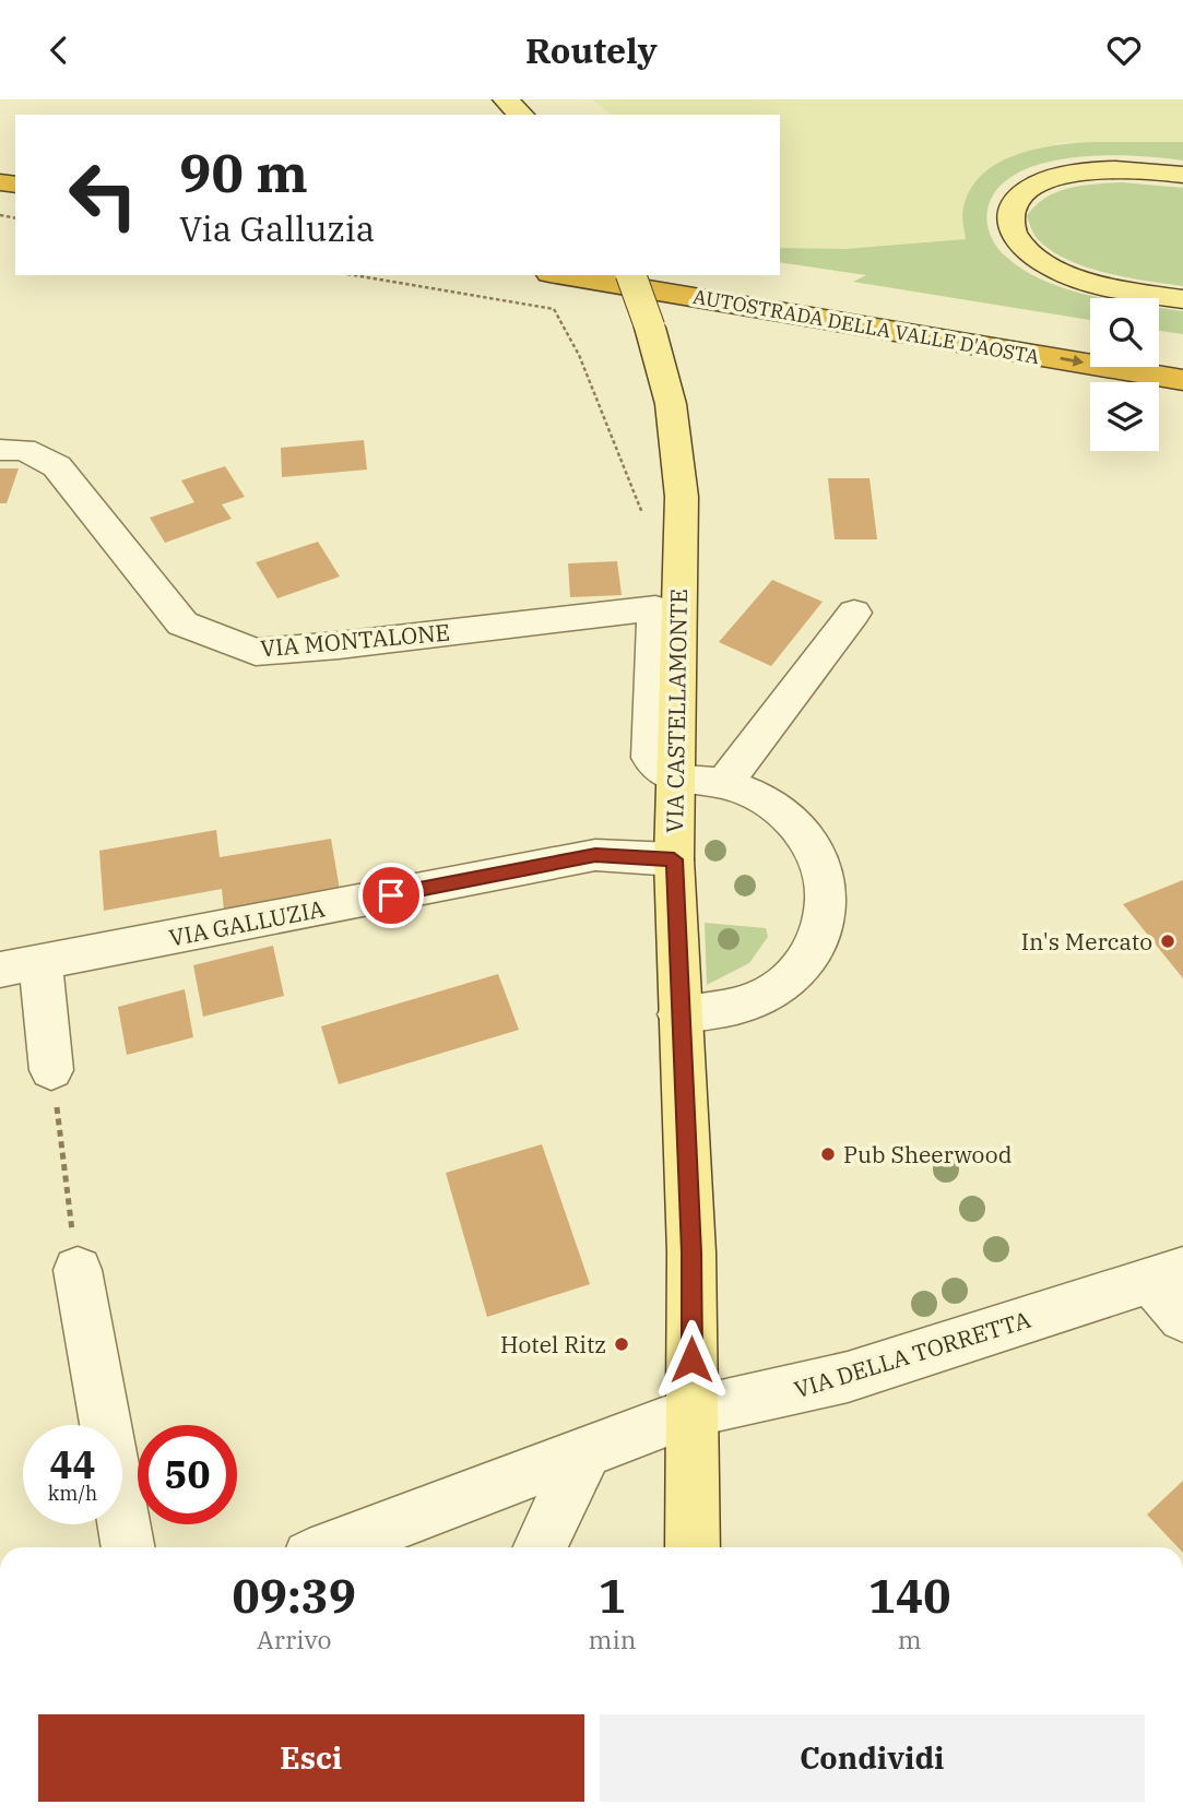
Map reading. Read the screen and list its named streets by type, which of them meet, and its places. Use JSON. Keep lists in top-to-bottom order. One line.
{"streets":{"highway":["AUTOSTRADA DELLA VALLE D'AOSTA"],"main road":["VIA CASTELLAMONTE"],"street":["VIA MONTALONE","VIA GALLUZIA","VIA DELLA TORRETTA"]},"crossings":[["VIA MONTALONE","VIA CASTELLAMONTE"],["VIA CASTELLAMONTE","VIA GALLUZIA"],["VIA CASTELLAMONTE","VIA DELLA TORRETTA"]],"places":["In's Mercato","Pub Sheerwood","Hotel Ritz"],"page":{"header":"Routely","turn":["90 m","Via Galluzia"],"speed":"44 km/h","limit":"50","eta":["09:39","Arrivo","1","min","140","m"],"buttons":["Esci","Condividi"]}}
